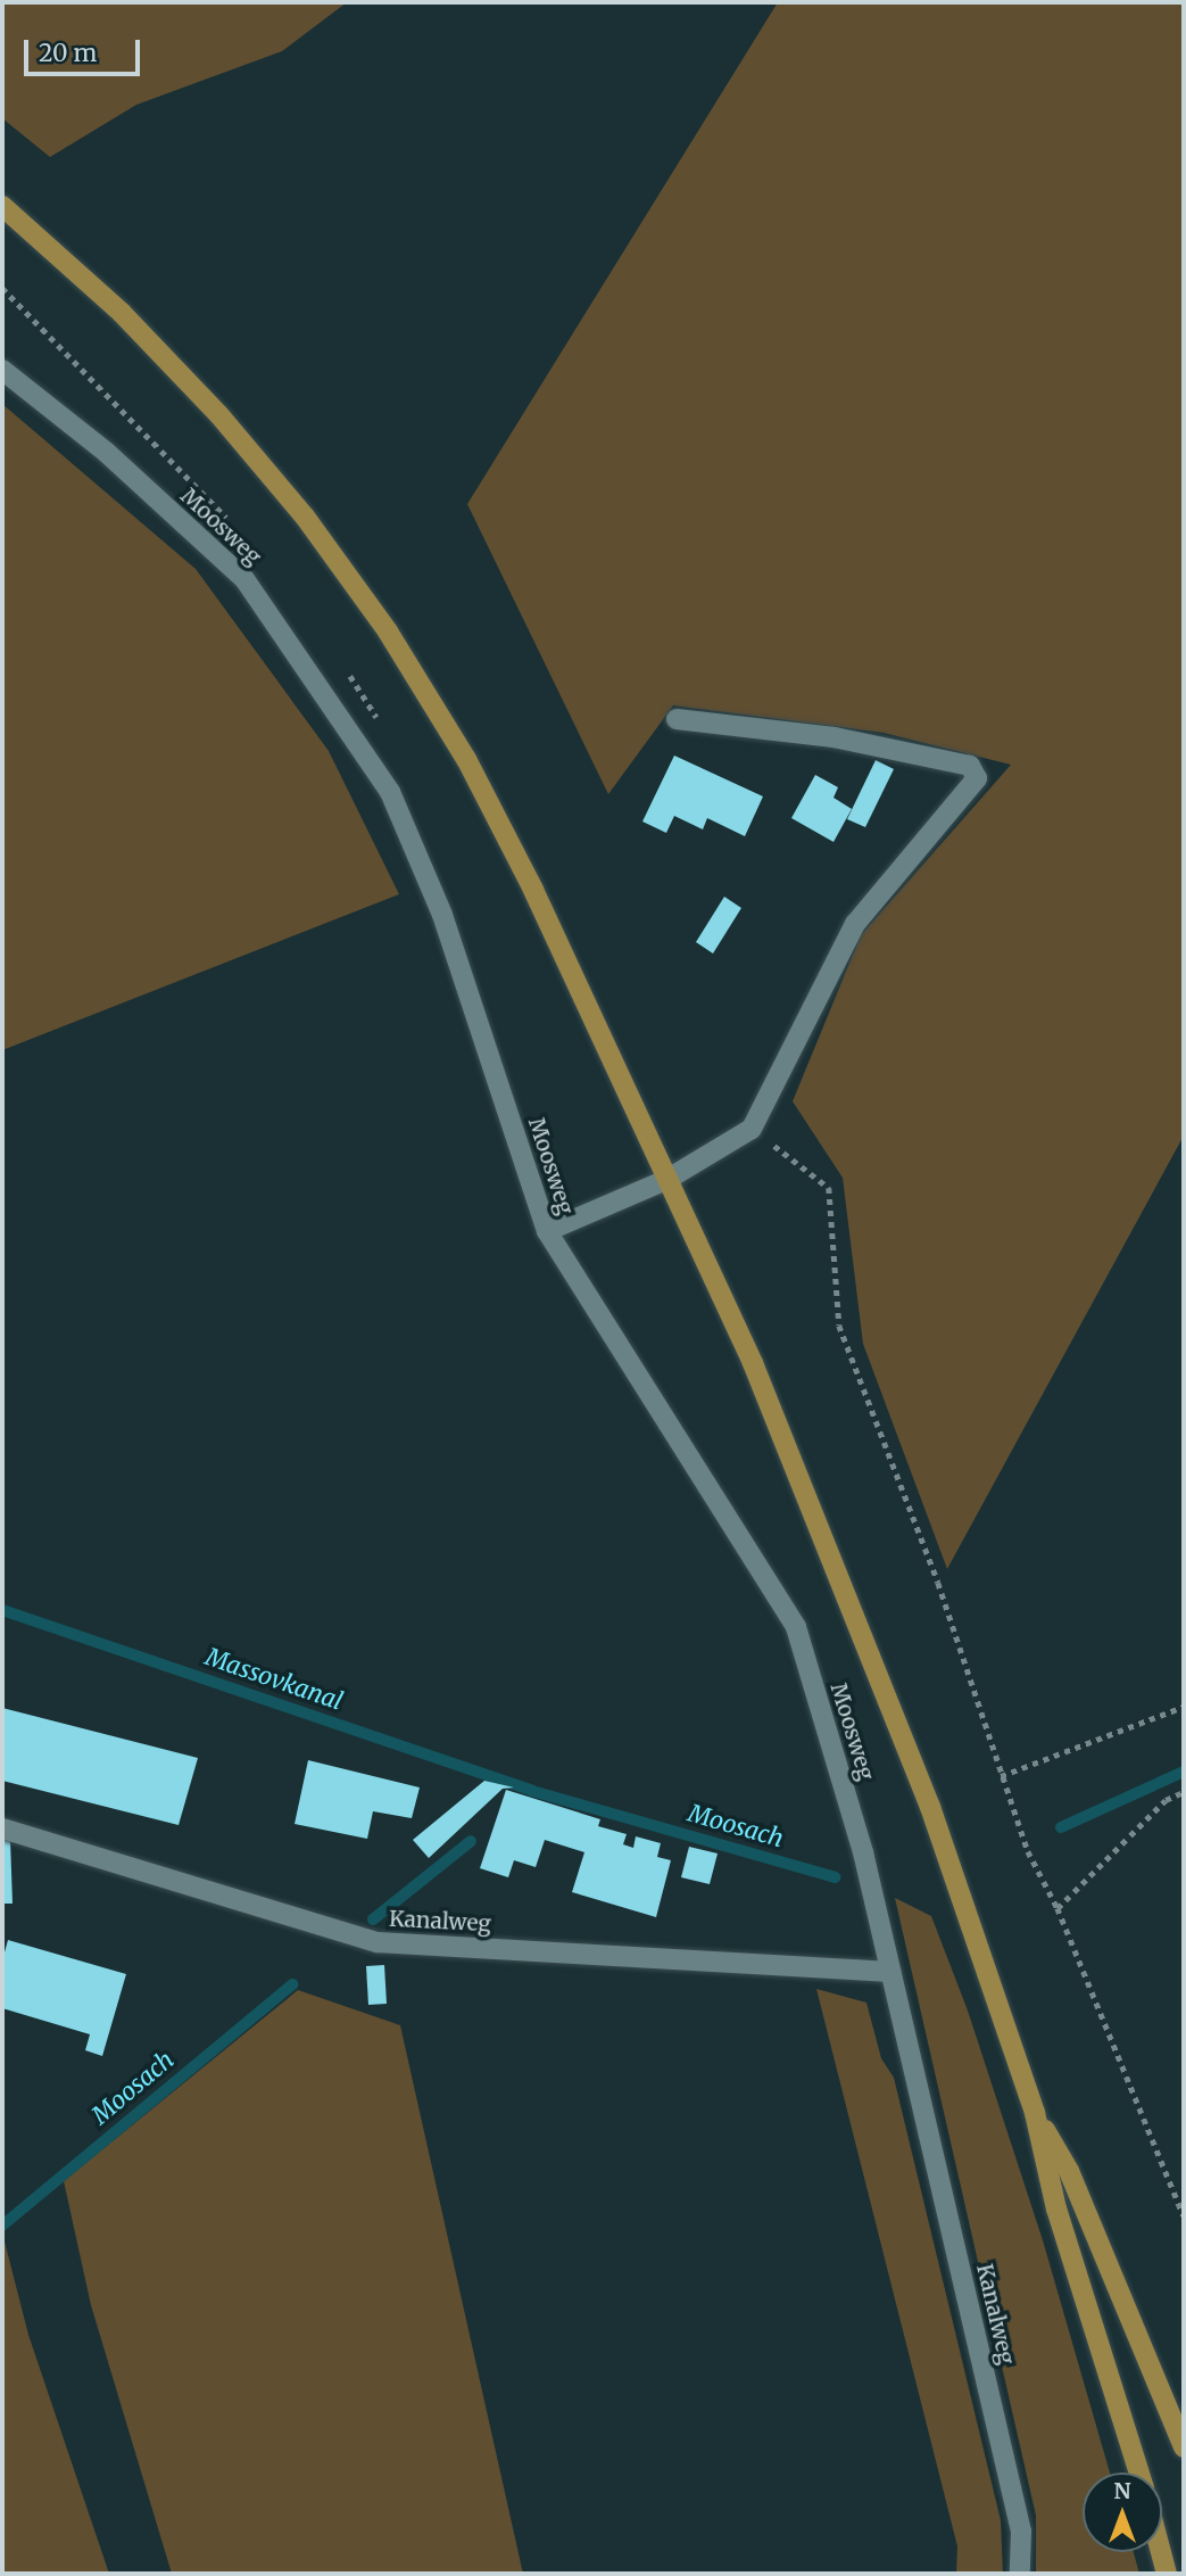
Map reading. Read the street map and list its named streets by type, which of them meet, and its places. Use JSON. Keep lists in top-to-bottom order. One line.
{"streets":{"street":["Moosweg","Kanalweg"]},"crossings":[["Moosweg","Kanalweg"]],"water":["Massovkanal","Moosach"],"scale_bar":"20 m","north":"top"}
